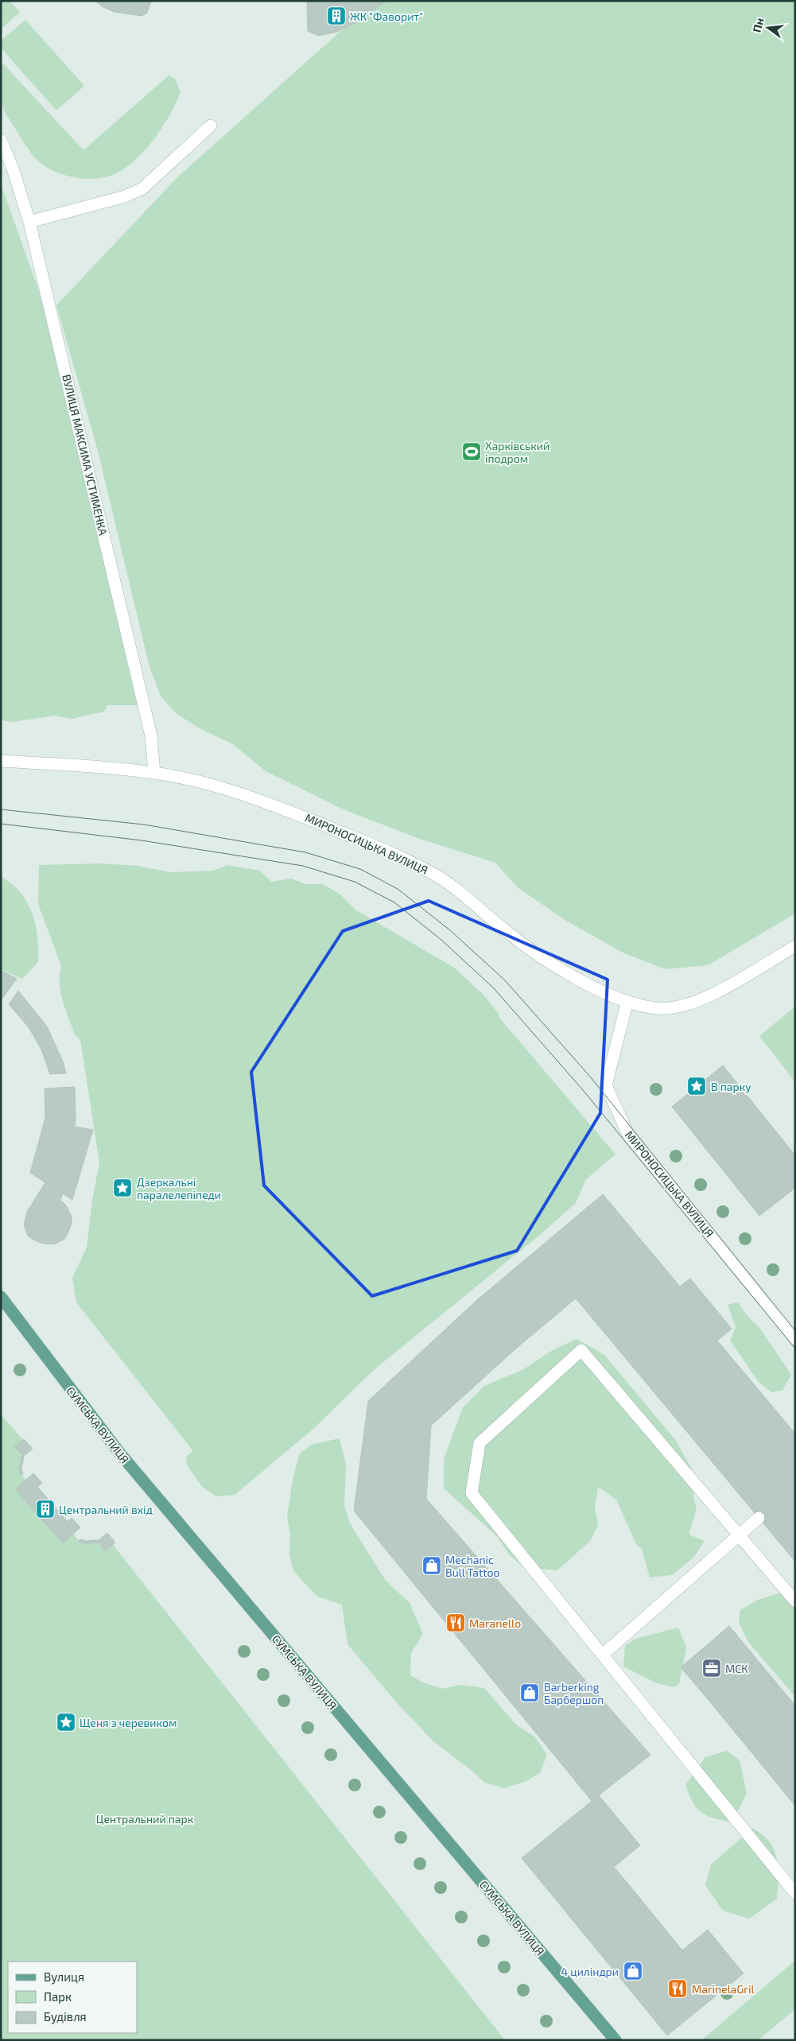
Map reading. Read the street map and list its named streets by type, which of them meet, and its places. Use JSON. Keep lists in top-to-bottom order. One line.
{"streets":{"main road":["СУМСЬКА ВУЛИЦЯ"],"street":["ВУЛИЦЯ МАКСИМА УСТИМЕНКА","МИРОНОСИЦЬКА ВУЛИЦЯ"]},"crossings":[["ВУЛИЦЯ МАКСИМА УСТИМЕНКА","МИРОНОСИЦЬКА ВУЛИЦЯ"]],"parks":["Центральний парк"],"places":{"building":["ЖК \"Фаворит\"","Центральний вхід"],"sports":["Харківський іподром"],"place":["В парку","Дзеркальні паралелепіпеди","Щеня з черевиком"],"shop":["Mechanic Bull Tattoo","Barberking Барбершоп","4 циліндри"],"restaurant":["Maranello","MarinelaGril"],"office":["МСК"]},"legend":["Вулиця","Парк","Будівля"],"north":"left"}
